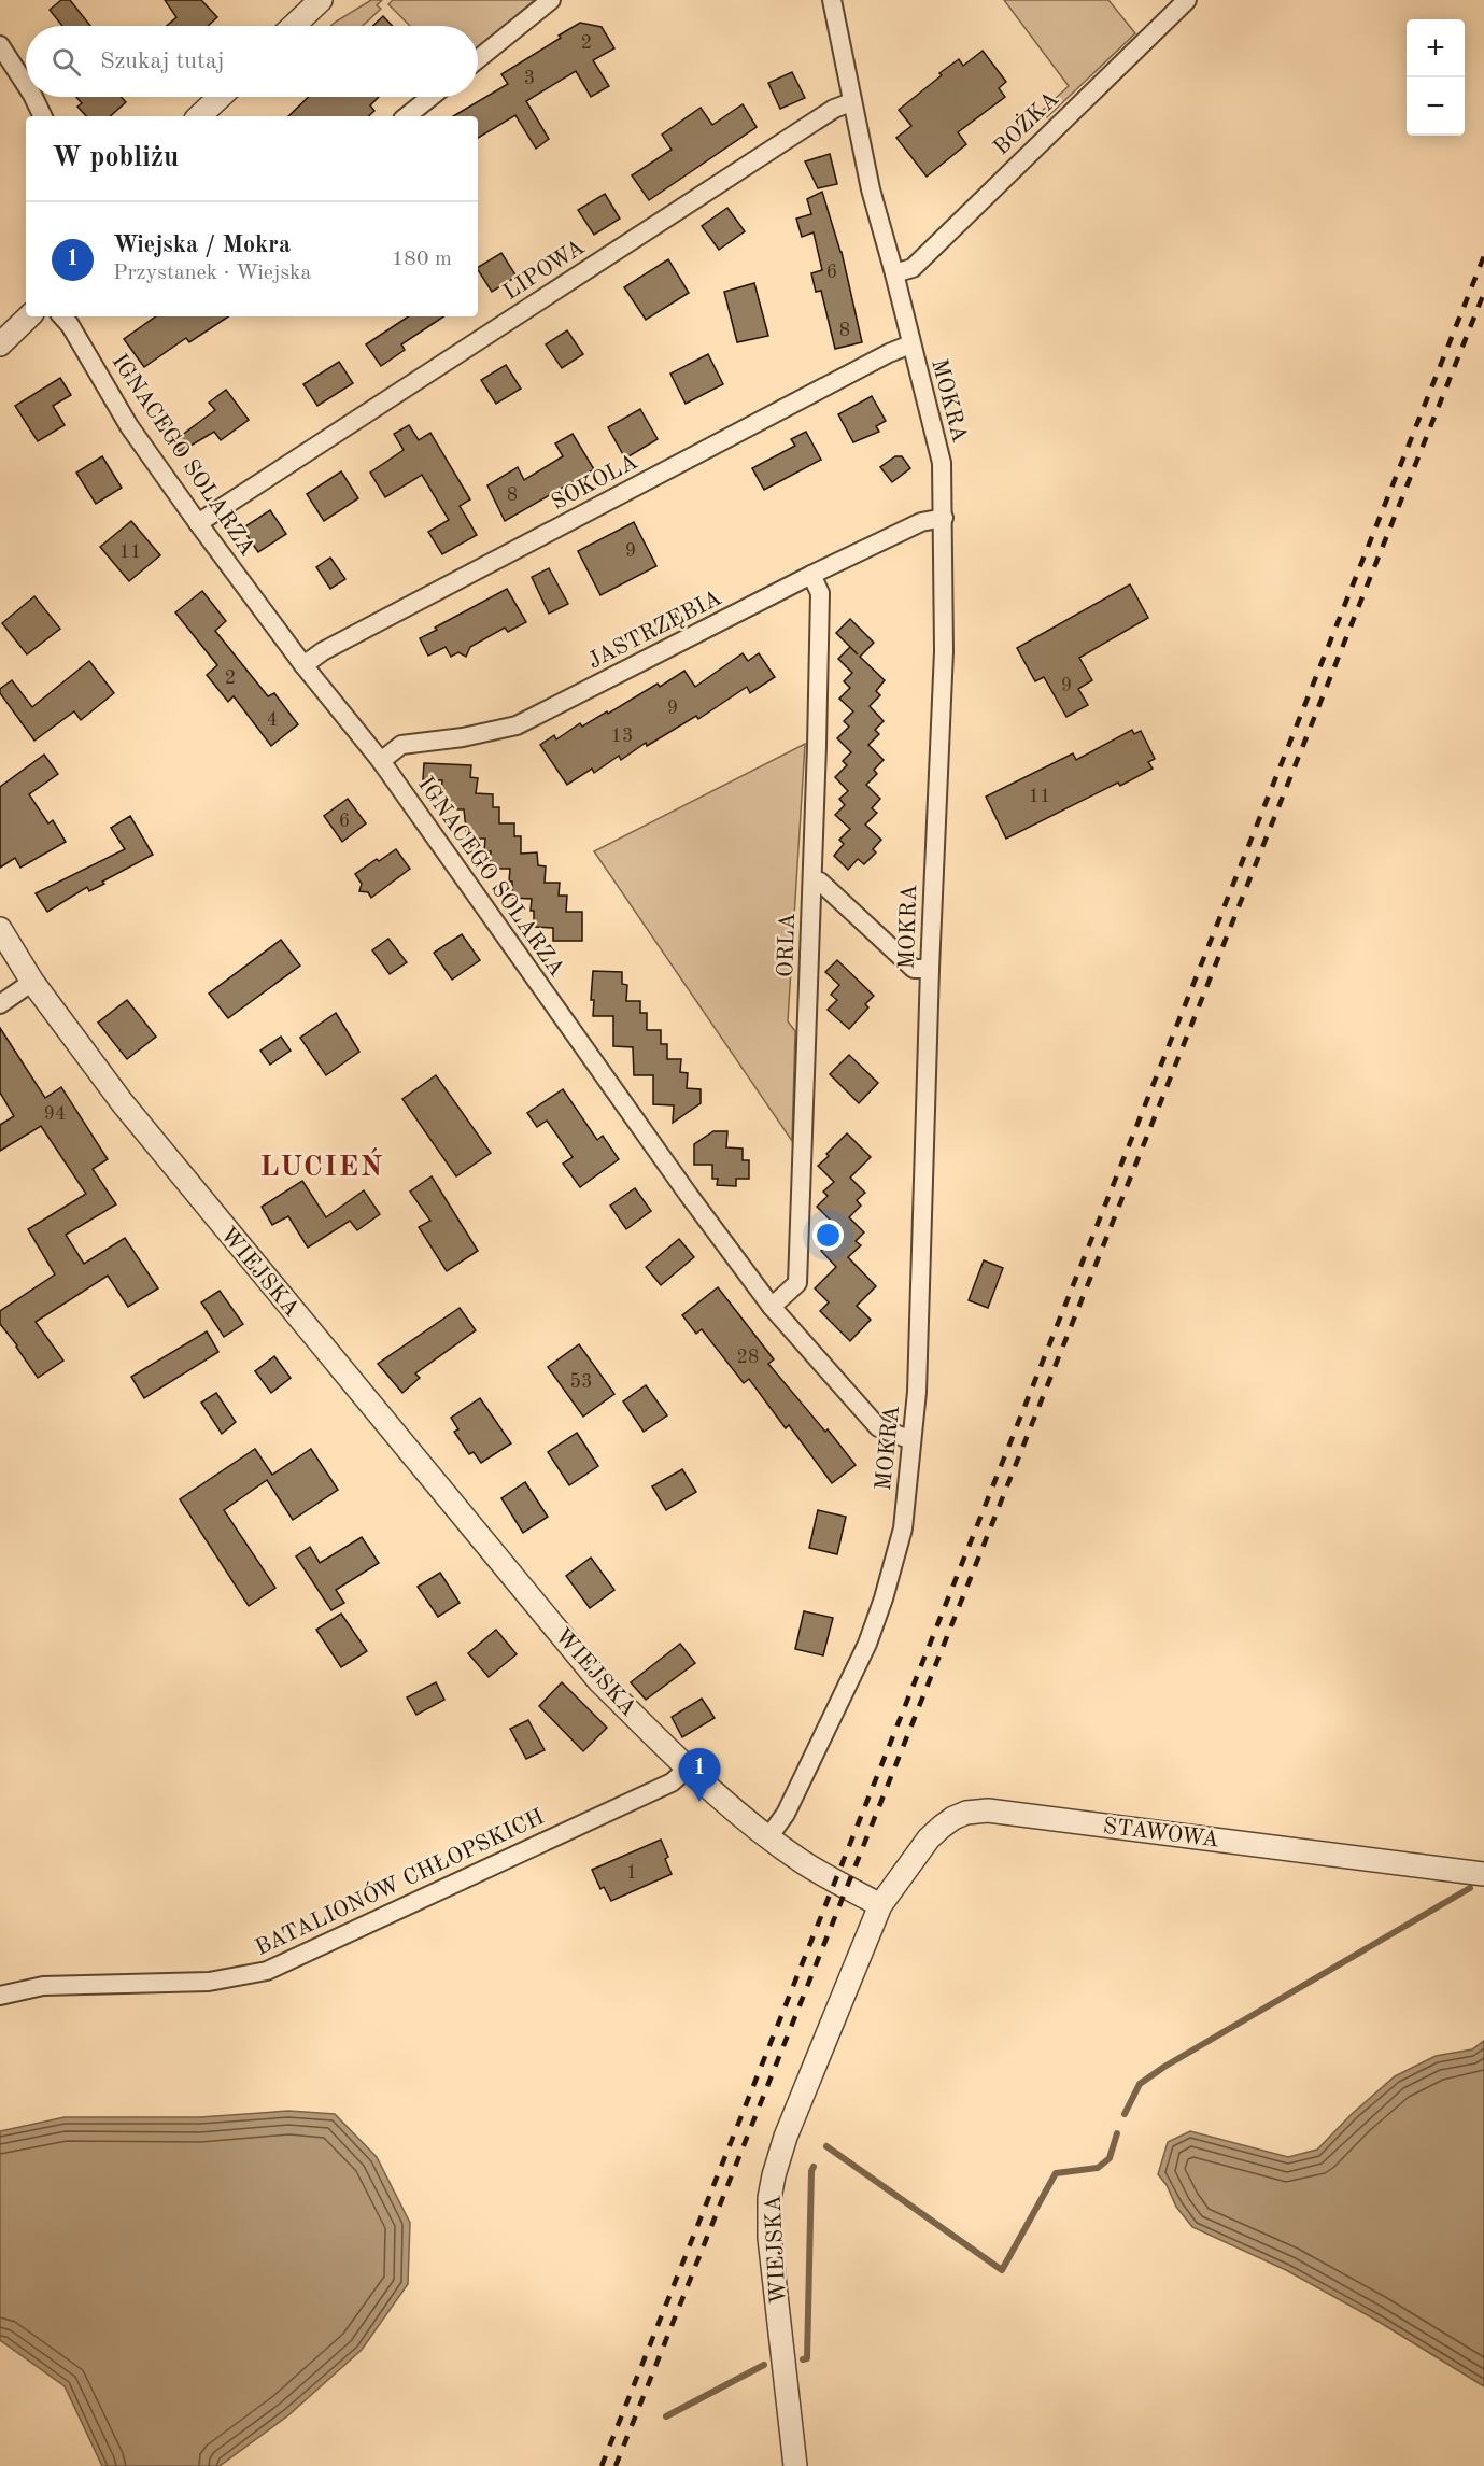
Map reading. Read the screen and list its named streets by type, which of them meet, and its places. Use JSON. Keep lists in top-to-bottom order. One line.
{"streets":{"street":["BOŻKA","LIPOWA","MOKRA","IGNACEGO SOLARZA","SOKOLA","JASTRZĘBIA","ORLA","WIEJSKA","STAWOWA","BATALIONÓW CHŁOPSKICH"]},"crossings":[["BOŻKA","MOKRA"],["LIPOWA","MOKRA"],["LIPOWA","IGNACEGO SOLARZA"],["MOKRA","IGNACEGO SOLARZA"],["MOKRA","SOKOLA"],["MOKRA","JASTRZĘBIA"],["MOKRA","WIEJSKA"],["IGNACEGO SOLARZA","SOKOLA"],["IGNACEGO SOLARZA","JASTRZĘBIA"],["IGNACEGO SOLARZA","ORLA"],["JASTRZĘBIA","ORLA"],["WIEJSKA","STAWOWA"],["WIEJSKA","BATALIONÓW CHŁOPSKICH"]],"districts":["LUCIEŃ"],"house_numbers":["2","3","6","8","8","9","11","2","9","9","4","13","11","6","94","28","53","1"],"page":{"map_buttons":["+","−"],"search":"Szukaj tutaj","heading":"W pobliżu","list":[{"mark":"1","name":"Wiejska / Mokra","note":"Przystanek · Wiejska","value":"180 m"}],"pins":"1"}}
